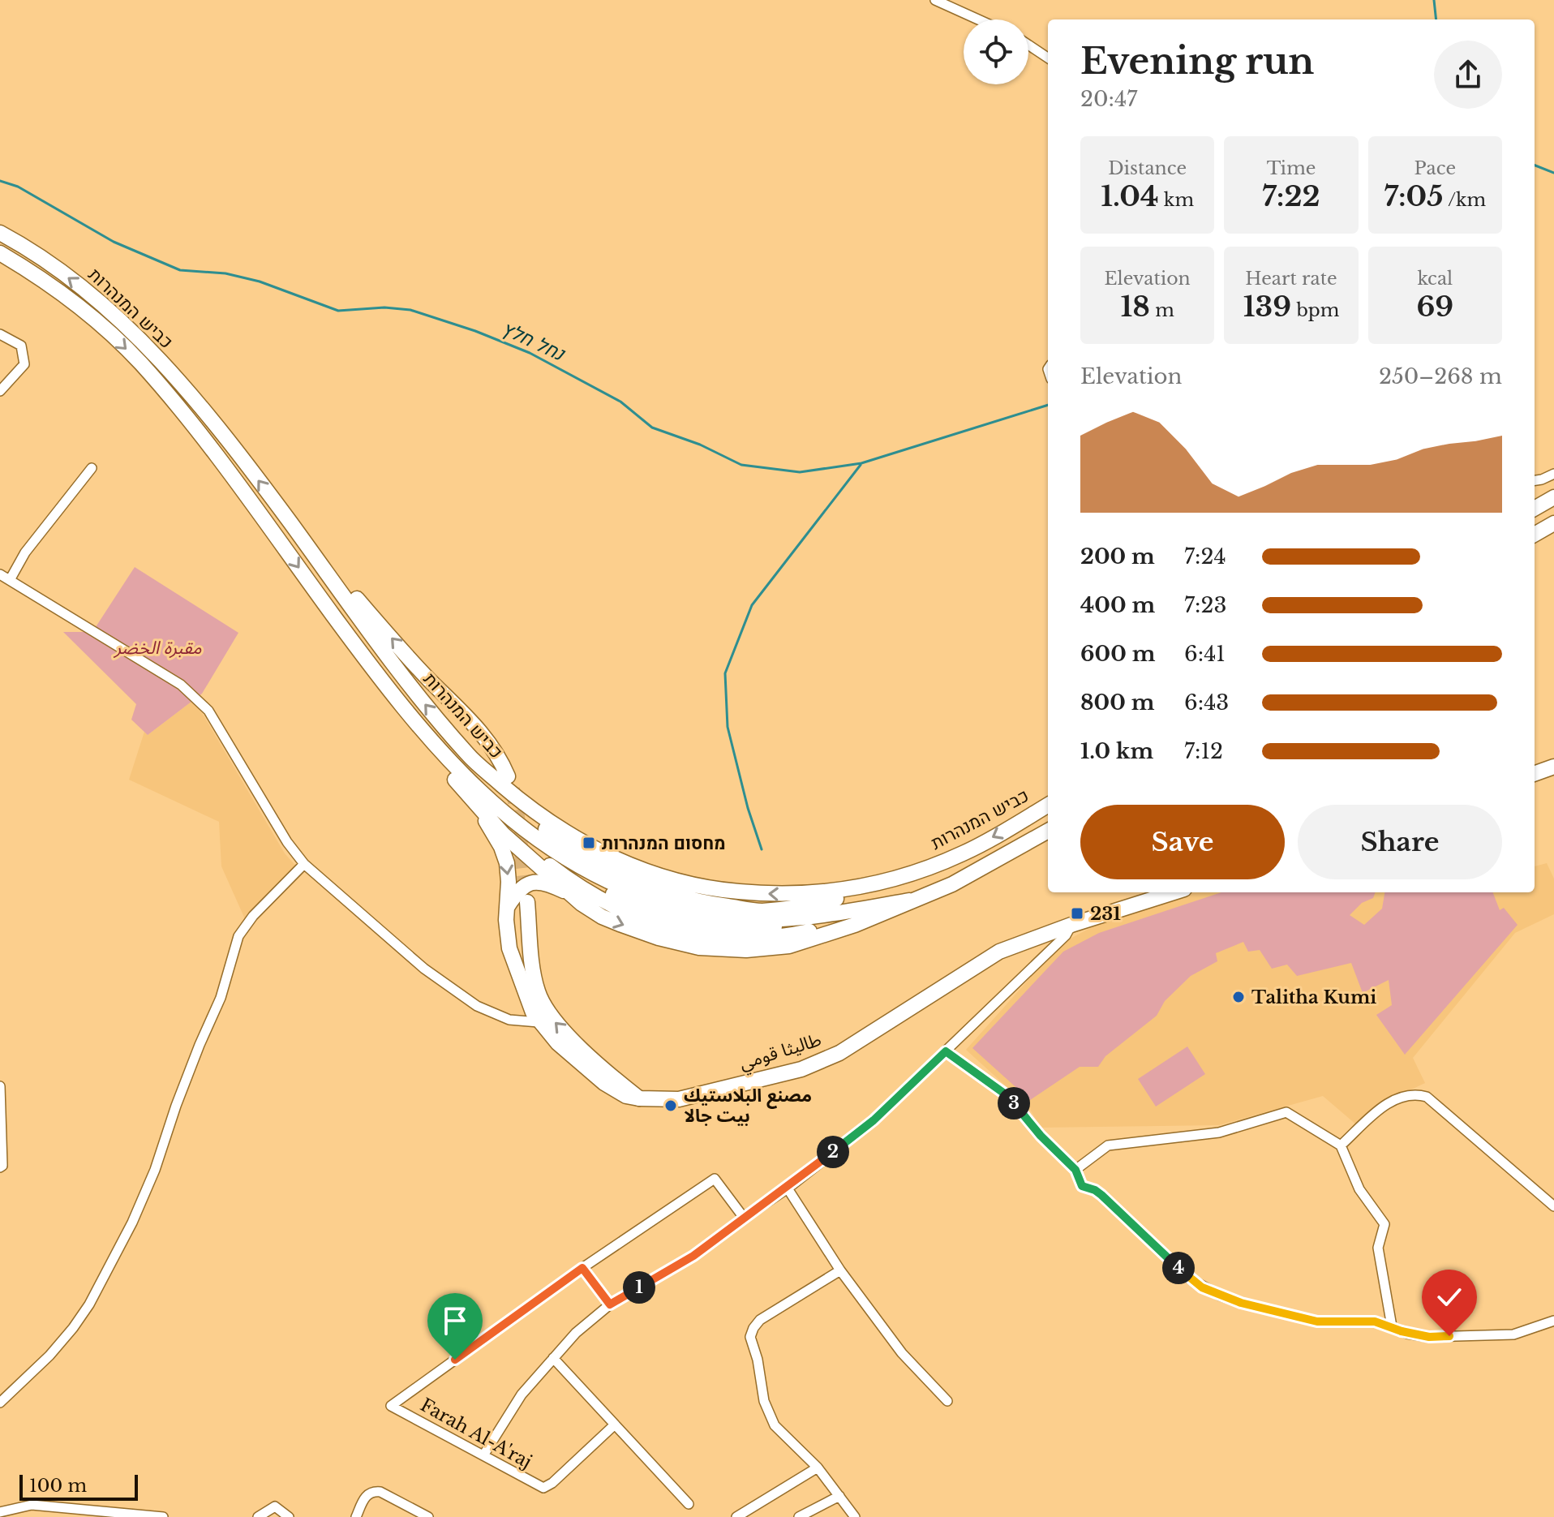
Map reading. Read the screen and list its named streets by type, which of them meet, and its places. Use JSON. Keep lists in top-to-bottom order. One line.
{"streets":{"main road":["כביש המנהרות","طاليثا قومي"],"street":["Farah Al-A'raj"]},"water":["נחל חלץ"],"parks":["مقبرة الخضر"],"places":{"transit":["מחסום המנהרות","231"],"other":["Talitha Kumi","مصنع البلاستيك بيت جالا"]},"scale_bar":"100 m","page":{"heading":["Evening run","20:47"],"stats":[["Distance","1.04 km"],["Time","7:22"],["Pace","7:05 /km"],["Elevation","18 m"],["Heart rate","139 bpm"],["kcal","69"]],"chart":["Elevation","250–268 m"],"list":[{"name":"200 m","note":"7:24"},{"name":"400 m","note":"7:23"},{"name":"600 m","note":"6:41"},{"name":"800 m","note":"6:43"},{"name":"1.0 km","note":"7:12"}],"buttons":["Save","Share"],"pins":["3","2","4","1"],"scale":"100 m"}}
